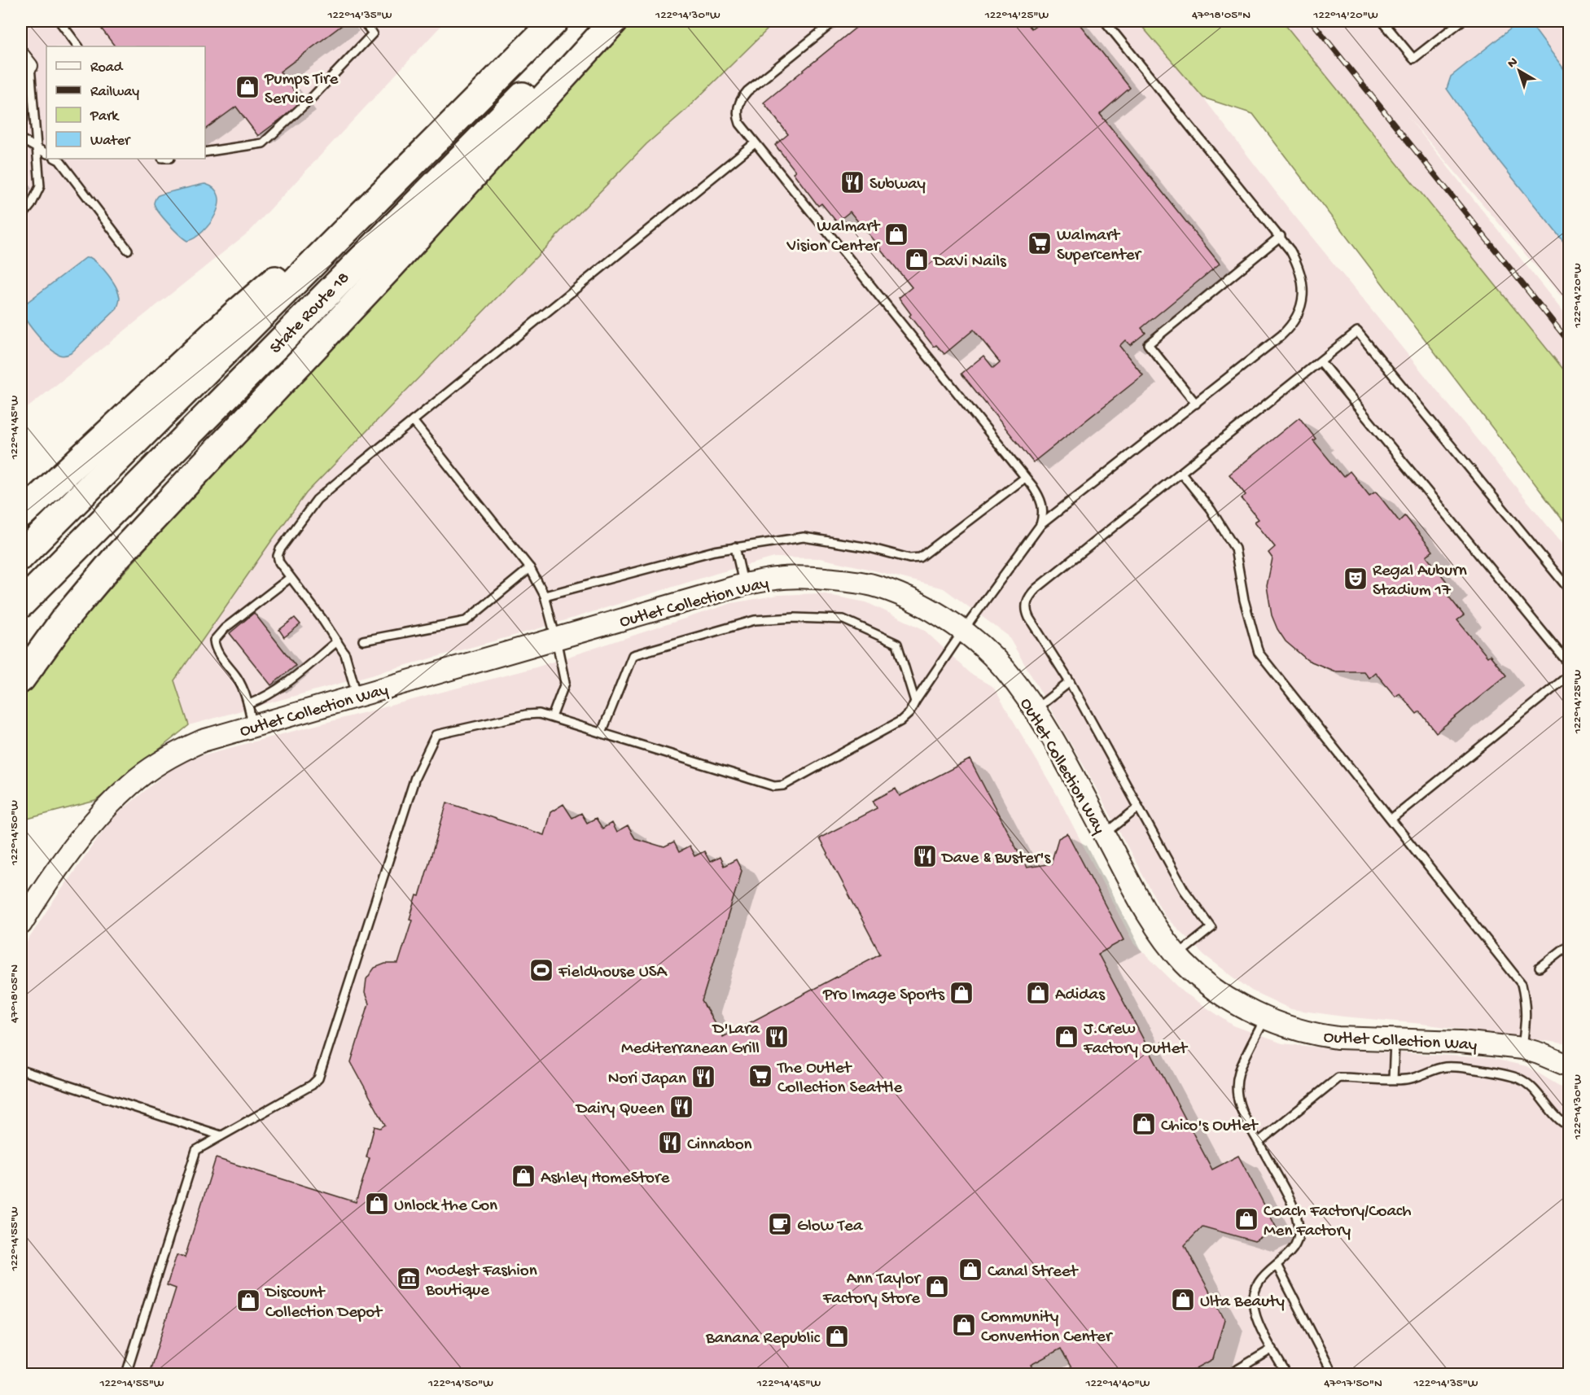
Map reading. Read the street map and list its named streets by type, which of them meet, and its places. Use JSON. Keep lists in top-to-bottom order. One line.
{"streets":{"highway":["State Route 18"],"street":["Outlet Collection Way"]},"places":{"shop":["Pumps Tire Service","Walmart Vision Center","DaVi Nails","Pro Image Sports","Adidas","J.Crew Factory Outlet","Chico's Outlet","Ashley HomeStore","Unlock the Con","Coach Factory/Coach Men Factory","Canal Street","Ann Taylor Factory Store","Ulta Beauty","Discount Collection Depot","Community Convention Center","Banana Republic"],"restaurant":["Subway","Dave & Buster's","D'Lara Mediterranean Grill","Nori Japan","Dairy Queen","Cinnabon"],"supermarket":["Walmart Supercenter","The Outlet Collection Seattle"],"theatre":["Regal Auburn Stadium 17"],"sports":["Fieldhouse USA"],"cafe":["Glow Tea"],"museum":["Modest Fashion Boutique"]},"legend":["Road","Railway","Park","Water"],"north":"top left","coordinates":["122°14'35\"W","122°14'30\"W","122°14'25\"W","47°18'05\"N","122°14'20\"W","122°14'45\"W","122°14'50\"W","122°14'55\"W","122°14'40\"W","47°17'50\"N"]}
